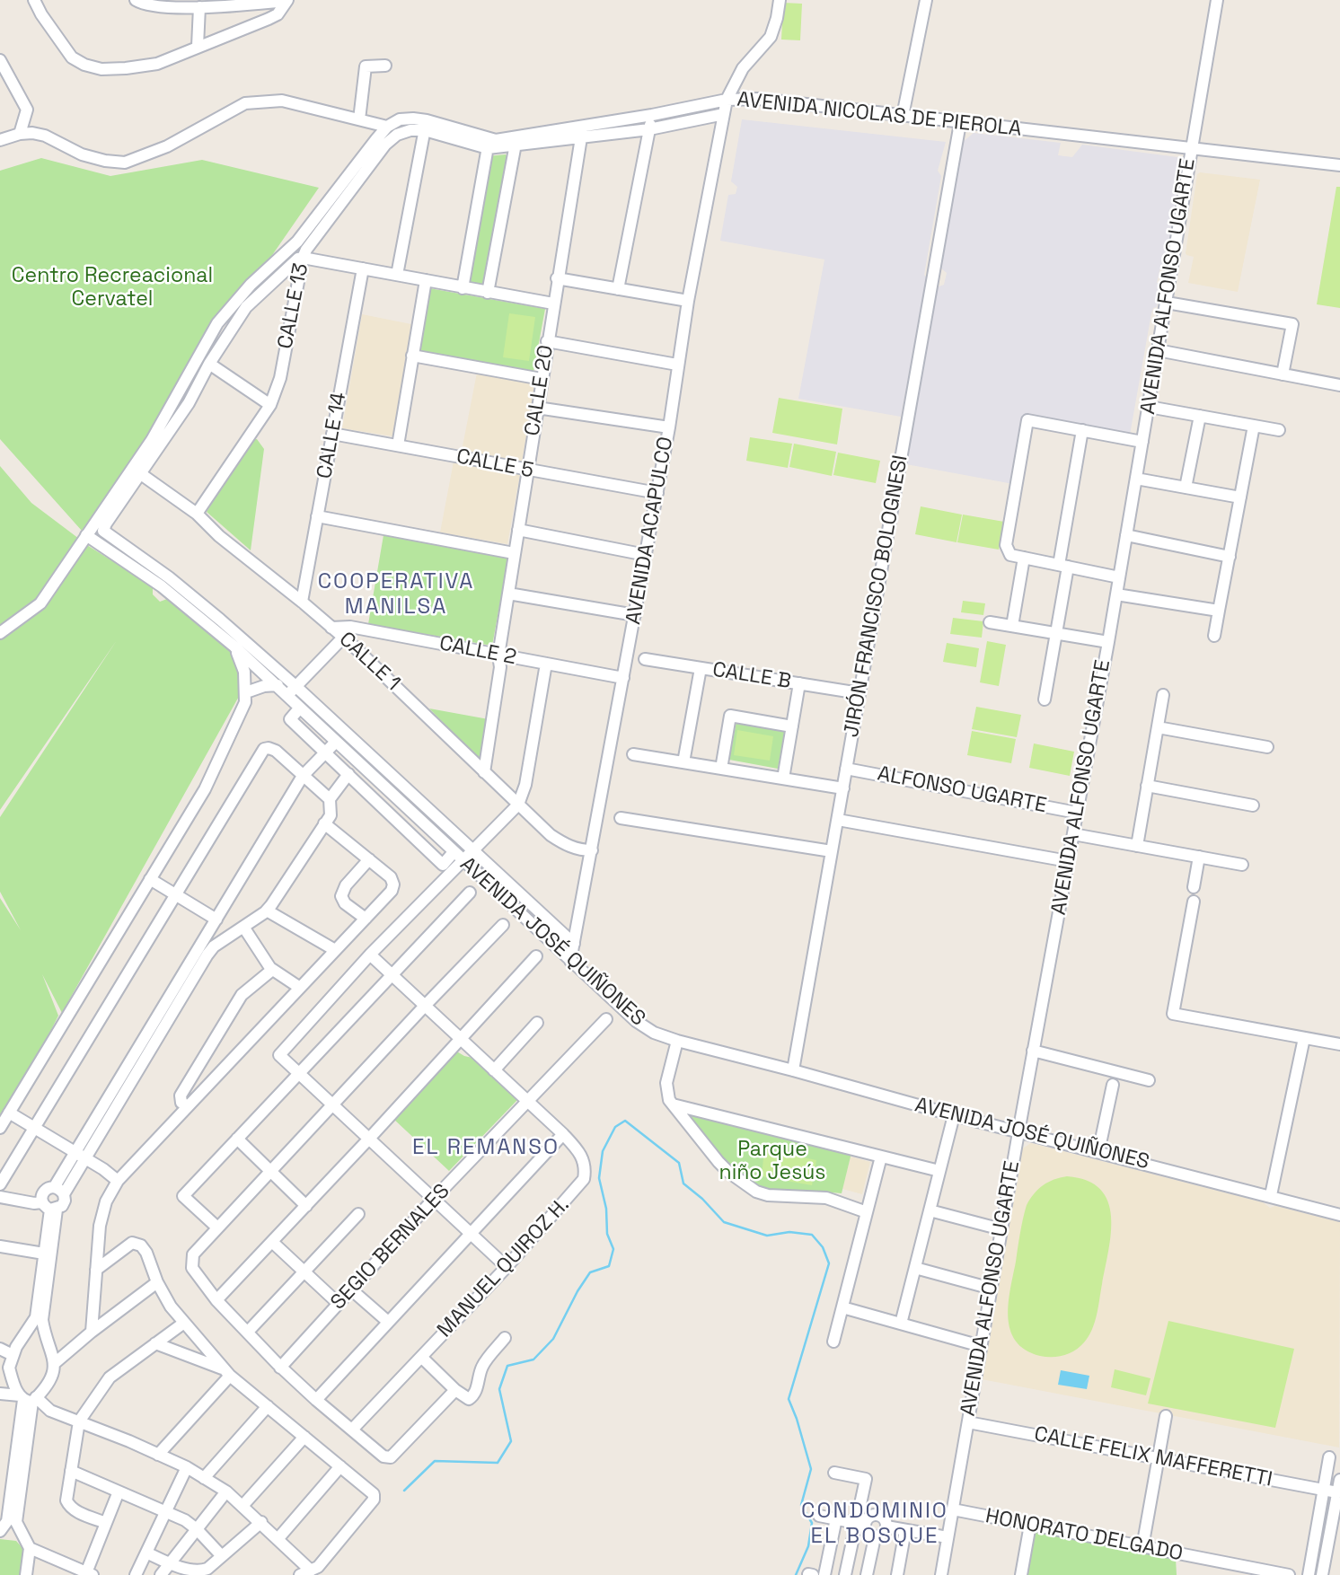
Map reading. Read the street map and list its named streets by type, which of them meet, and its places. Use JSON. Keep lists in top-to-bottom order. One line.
{"streets":{"street":["AVENIDA NICOLAS DE PIEROLA","AVENIDA ALFONSO UGARTE","CALLE 13","CALLE 20","CALLE 14","CALLE 5","AVENIDA ACAPULCO","JIRÓN FRANCISCO BOLOGNESI","CALLE 2","CALLE 1","CALLE B","ALFONSO UGARTE","AVENIDA JOSÉ QUIÑONES","SEGIO BERNALES","MANUEL QUIROZ H.","CALLE FELIX MAFFERETTI","HONORATO DELGADO"]},"crossings":[["AVENIDA NICOLAS DE PIEROLA","AVENIDA ALFONSO UGARTE"],["AVENIDA NICOLAS DE PIEROLA","CALLE 13"],["AVENIDA NICOLAS DE PIEROLA","CALLE 20"],["AVENIDA NICOLAS DE PIEROLA","AVENIDA ACAPULCO"],["AVENIDA NICOLAS DE PIEROLA","JIRÓN FRANCISCO BOLOGNESI"],["AVENIDA ALFONSO UGARTE","ALFONSO UGARTE"],["AVENIDA ALFONSO UGARTE","AVENIDA JOSÉ QUIÑONES"],["AVENIDA ALFONSO UGARTE","CALLE FELIX MAFFERETTI"],["AVENIDA ALFONSO UGARTE","HONORATO DELGADO"],["CALLE 13","CALLE 1"],["CALLE 20","CALLE 5"],["CALLE 20","CALLE 2"],["CALLE 20","CALLE 1"],["CALLE 14","CALLE 5"],["CALLE 14","CALLE 1"],["CALLE 5","AVENIDA ACAPULCO"],["AVENIDA ACAPULCO","CALLE 2"],["AVENIDA ACAPULCO","CALLE 1"],["AVENIDA ACAPULCO","AVENIDA JOSÉ QUIÑONES"],["JIRÓN FRANCISCO BOLOGNESI","CALLE B"],["JIRÓN FRANCISCO BOLOGNESI","ALFONSO UGARTE"],["JIRÓN FRANCISCO BOLOGNESI","AVENIDA JOSÉ QUIÑONES"],["CALLE 2","CALLE 1"],["SEGIO BERNALES","MANUEL QUIROZ H."]],"districts":["COOPERATIVA MANILSA","EL REMANSO","CONDOMINIO EL BOSQUE"],"parks":["Centro Recreacional Cervatel","Parque niño Jesús"]}
